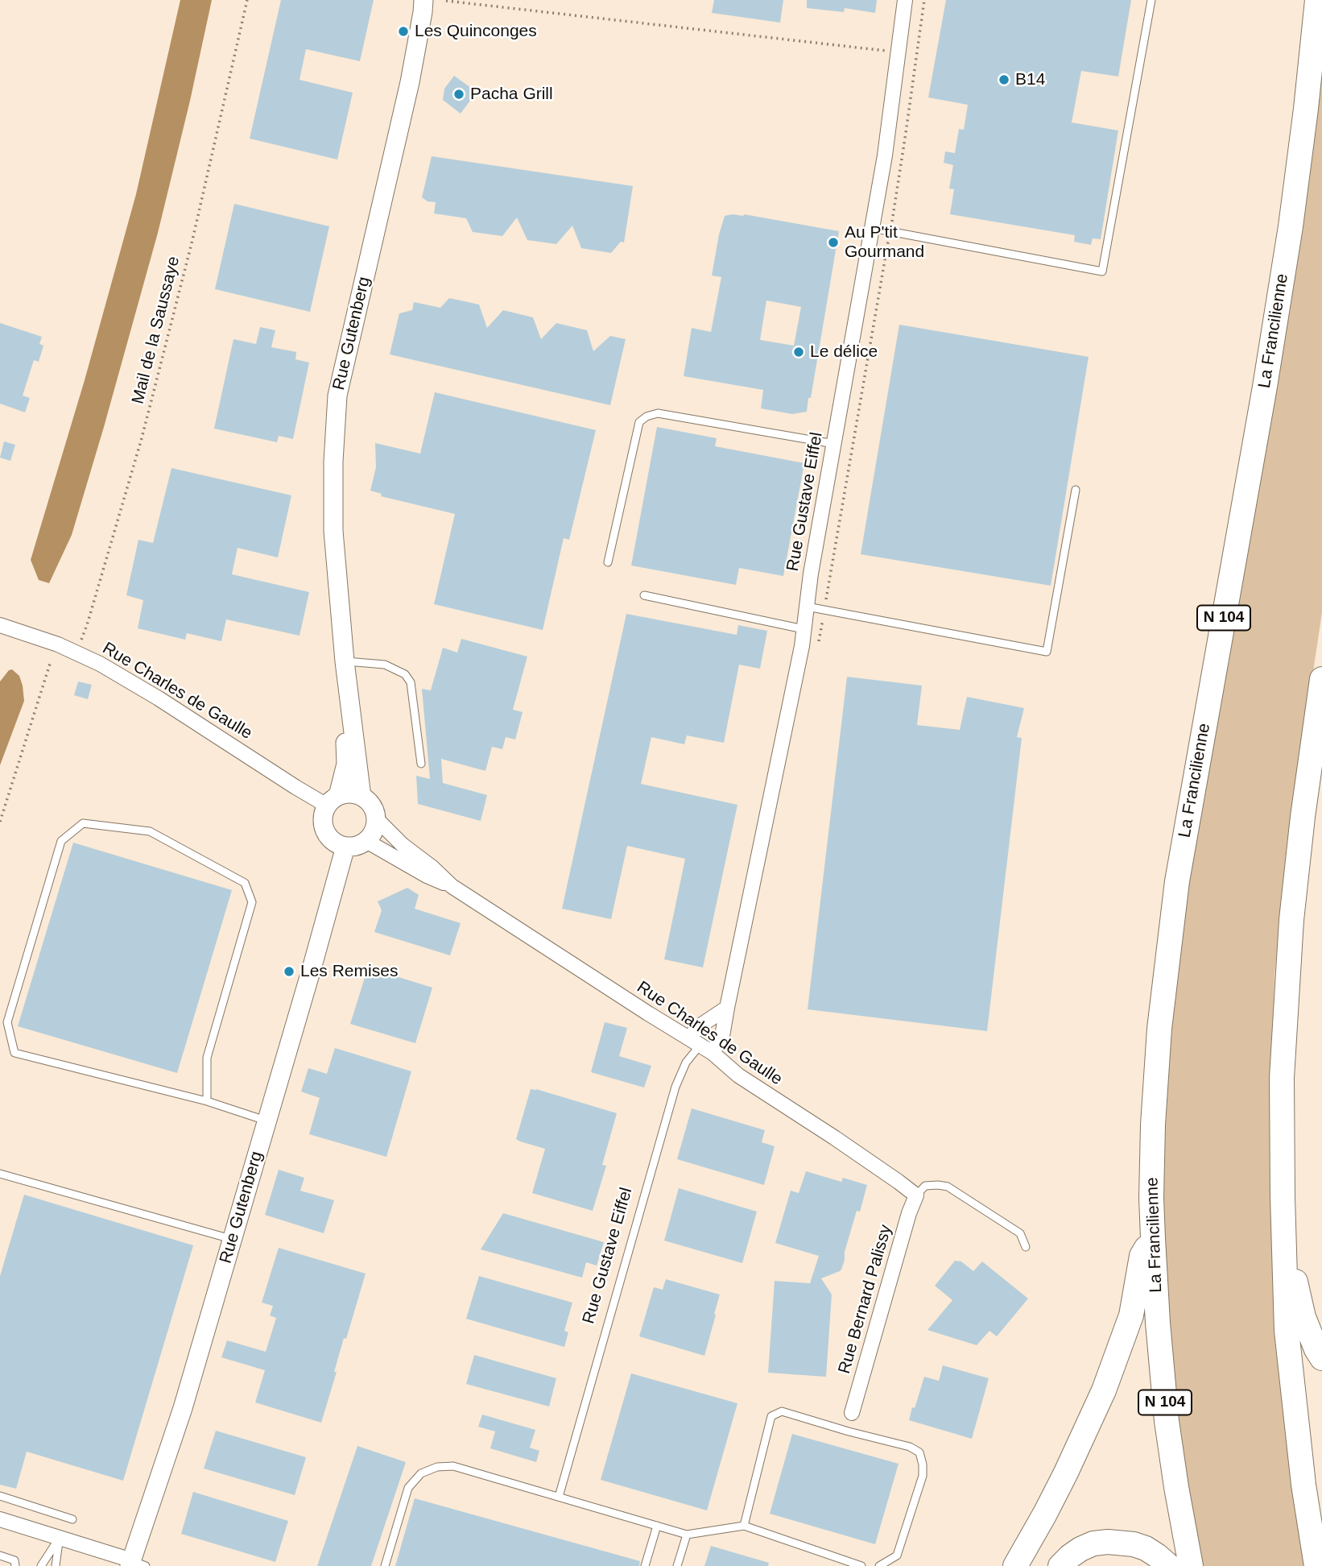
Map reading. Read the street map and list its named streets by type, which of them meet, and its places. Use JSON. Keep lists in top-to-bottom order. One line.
{"streets":{"highway":["La Francilienne","N 104"],"street":["Rue Gutenberg","Rue Gustave Eiffel","Rue Charles de Gaulle","Rue Bernard Palissy"],"path":["Mail de la Saussaye"]},"crossings":[["Rue Gutenberg","Rue Charles de Gaulle"],["Rue Gustave Eiffel","Rue Charles de Gaulle"],["Rue Charles de Gaulle","Rue Bernard Palissy"]],"places":["Les Quinconges","B14","Pacha Grill","Au P'tit Gourmand","Le délice","Les Remises"]}
